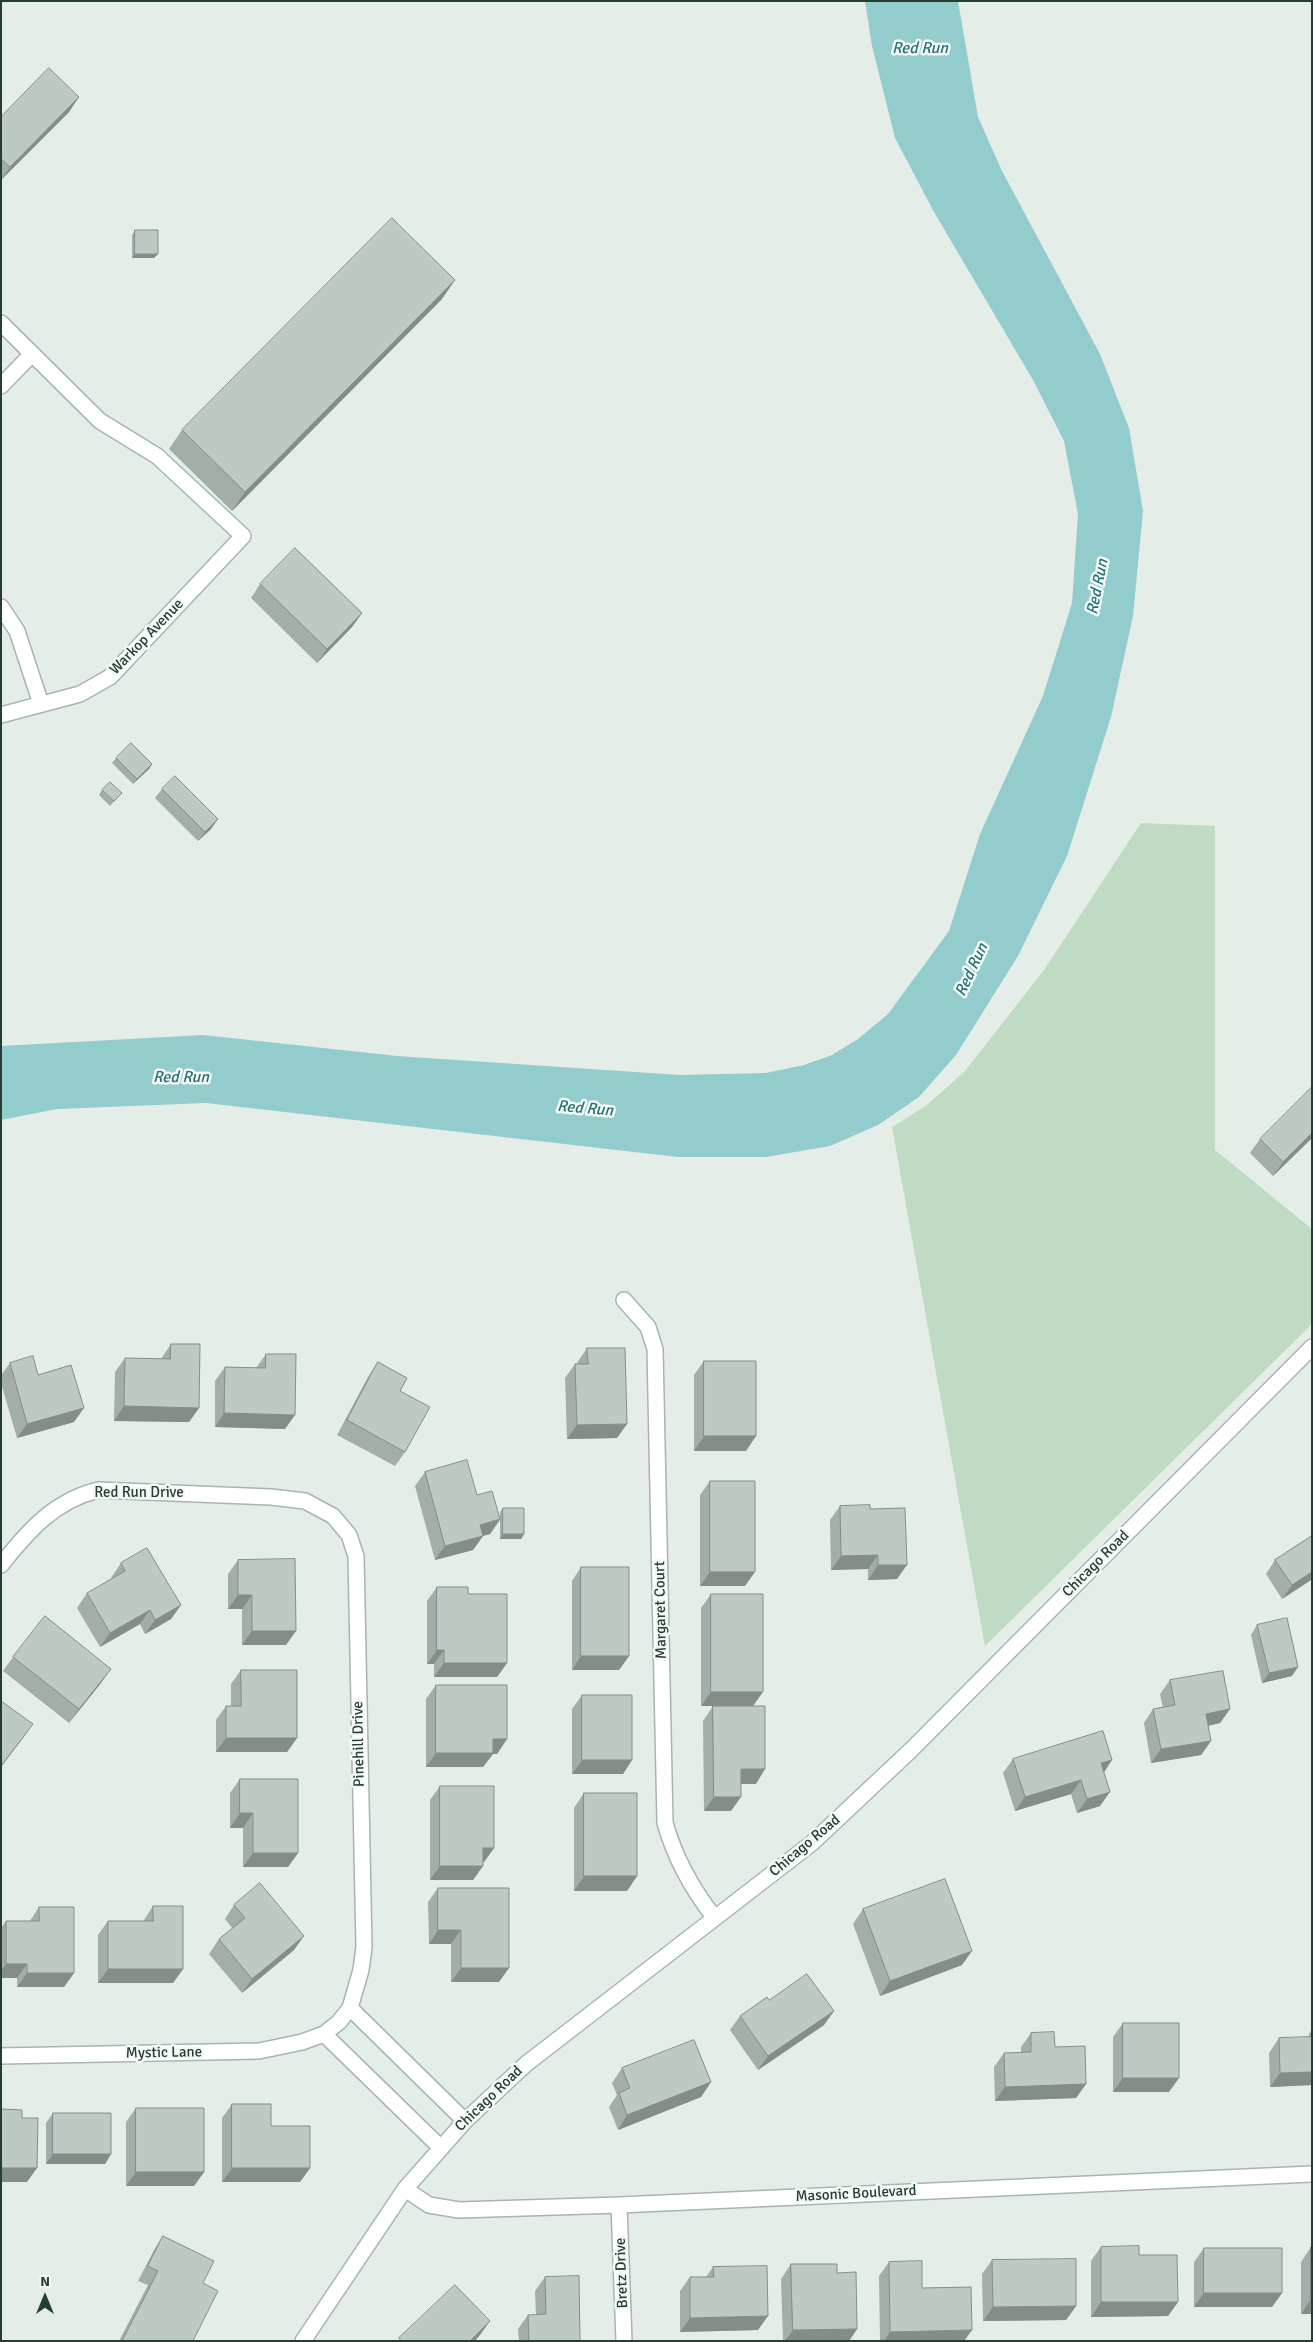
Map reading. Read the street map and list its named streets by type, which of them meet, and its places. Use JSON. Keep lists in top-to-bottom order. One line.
{"streets":{"street":["Warkop Avenue","Red Run Drive","Chicago Road","Margaret Court","Pinehill Drive","Mystic Lane","Masonic Boulevard","Bretz Drive"]},"crossings":[["Red Run Drive","Pinehill Drive"],["Chicago Road","Margaret Court"],["Chicago Road","Masonic Boulevard"],["Pinehill Drive","Mystic Lane"],["Masonic Boulevard","Bretz Drive"]],"water":["Red Run"],"north":"top"}
